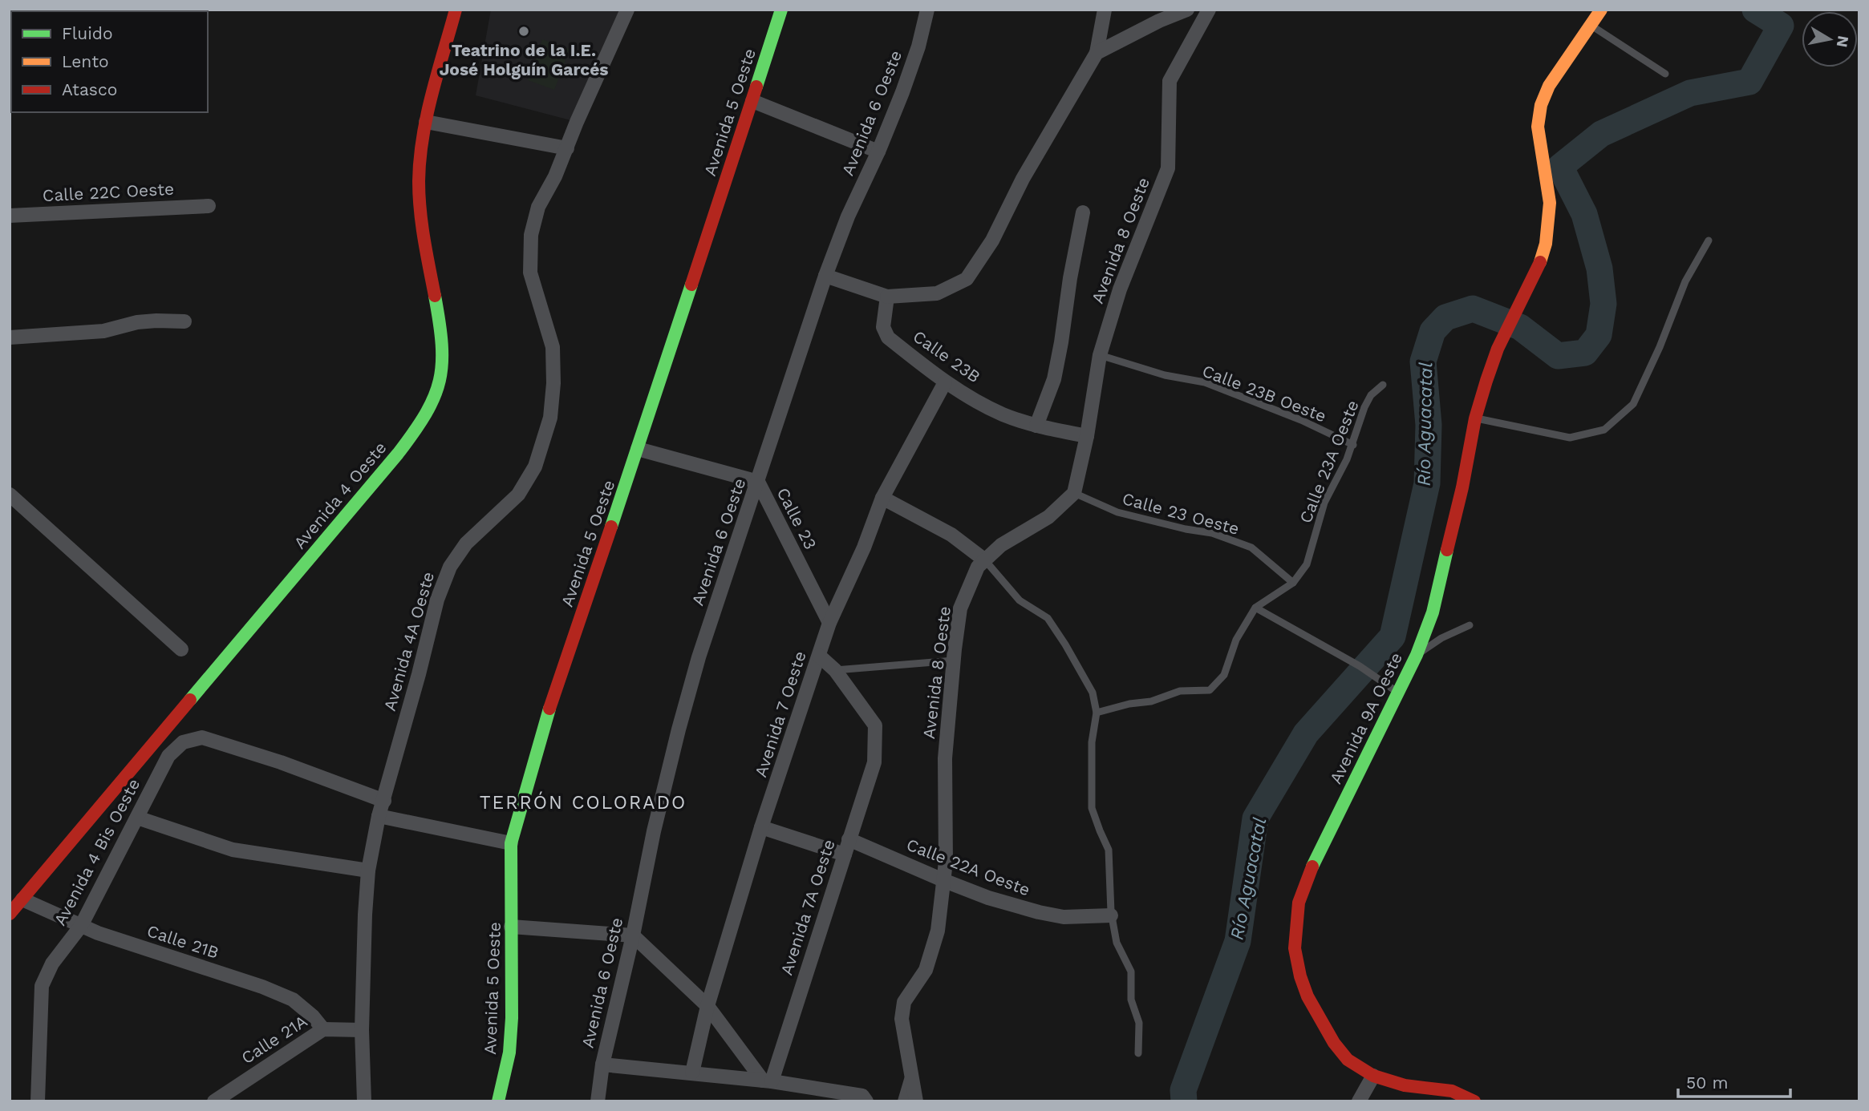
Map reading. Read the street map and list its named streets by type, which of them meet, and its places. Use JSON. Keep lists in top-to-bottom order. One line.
{"streets":{"street":["Avenida 5 Oeste","Avenida 6 Oeste","Calle 22C Oeste","Avenida 8 Oeste","Calle 23B","Avenida 4 Oeste","Calle 23","Avenida 4A Oeste","Avenida 7 Oeste","Avenida 9A Oeste","Avenida 4 Bis Oeste","Calle 22A Oeste","Avenida 7A Oeste","Calle 21B","Calle 21A"],"lane":["Calle 23B Oeste","Calle 23A Oeste","Calle 23 Oeste"]},"crossings":[["Avenida 5 Oeste","Calle 23"],["Avenida 6 Oeste","Calle 23"],["Avenida 8 Oeste","Calle 23B"],["Avenida 8 Oeste","Calle 23B Oeste"],["Avenida 8 Oeste","Calle 23 Oeste"],["Avenida 8 Oeste","Calle 22A Oeste"],["Calle 23B","Avenida 7 Oeste"],["Calle 23B Oeste","Calle 23A Oeste"],["Calle 23A Oeste","Calle 23 Oeste"],["Avenida 4 Oeste","Calle 21B"],["Calle 23","Avenida 7 Oeste"],["Avenida 4A Oeste","Avenida 4 Bis Oeste"],["Avenida 4A Oeste","Calle 21A"],["Avenida 4 Bis Oeste","Calle 21B"],["Calle 22A Oeste","Avenida 7A Oeste"],["Calle 21B","Calle 21A"]],"districts":["TERRÓN COLORADO"],"water":["Río Aguacatal"],"places":["Teatrino de la I.E. José Holguín Garcés"],"legend":["Fluido","Lento","Atasco"],"scale_bar":"50 m","north":"right"}
